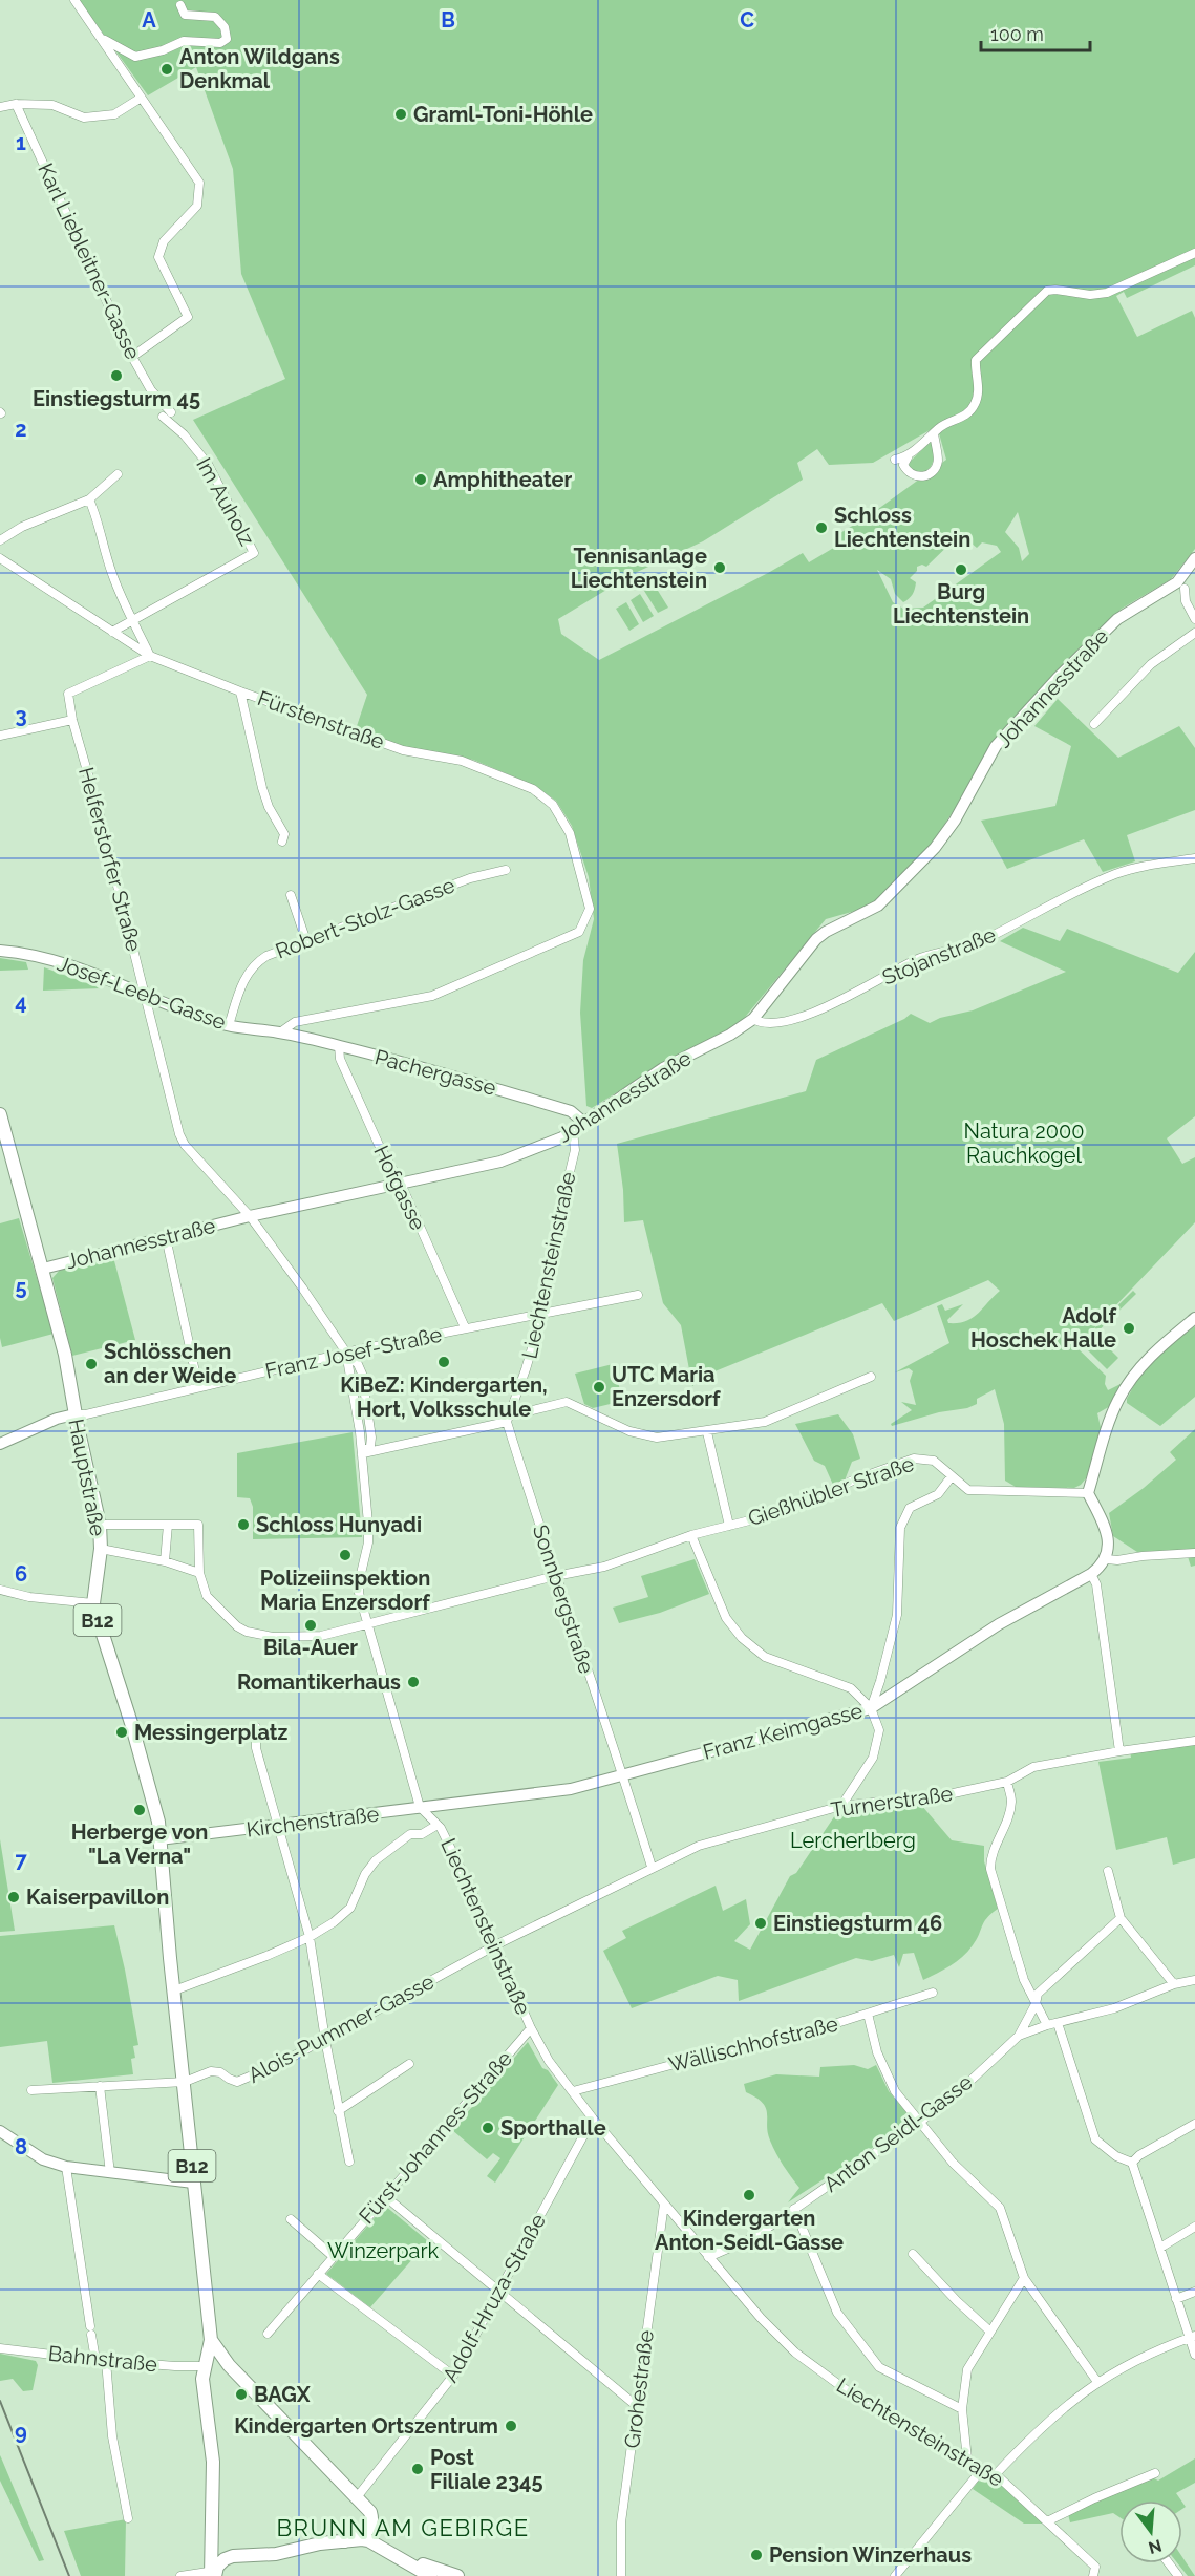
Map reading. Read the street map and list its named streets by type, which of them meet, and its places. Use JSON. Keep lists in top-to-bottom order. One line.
{"streets":{"main road":["Johannesstraße","Josef-Leeb-Gasse","Pachergasse","Franz Josef-Straße","Hauptstraße","B12","Franz Keimgasse","Kirchenstraße"],"street":["Karl Liebleitner-Gasse","Im Auholz","Fürstenstraße","Helferstorfer Straße","Robert-Stolz-Gasse","Stojanstraße","Hofgasse","Liechtensteinstraße","Gießhübler Straße","Sonnbergstraße","Turnerstraße","Alois-Pummer-Gasse","Wällischhofstraße","Anton Seidl-Gasse","Fürst-Johannes-Straße","Adolf-Hruza-Straße","Bahnstraße","Grohestraße"]},"crossings":[["Im Auholz","Fürstenstraße"],["Johannesstraße","Helferstorfer Straße"],["Johannesstraße","Stojanstraße"],["Johannesstraße","Pachergasse"],["Johannesstraße","Hofgasse"],["Johannesstraße","Liechtensteinstraße"],["Johannesstraße","Hauptstraße"],["Fürstenstraße","Helferstorfer Straße"],["Fürstenstraße","Josef-Leeb-Gasse"],["Fürstenstraße","Pachergasse"],["Helferstorfer Straße","Josef-Leeb-Gasse"],["Helferstorfer Straße","Liechtensteinstraße"],["Helferstorfer Straße","Franz Josef-Straße"],["Robert-Stolz-Gasse","Josef-Leeb-Gasse"],["Josef-Leeb-Gasse","Pachergasse"],["Pachergasse","Hofgasse"],["Hofgasse","Franz Josef-Straße"],["Liechtensteinstraße","Franz Josef-Straße"],["Liechtensteinstraße","Gießhübler Straße"],["Liechtensteinstraße","Sonnbergstraße"],["Liechtensteinstraße","Franz Keimgasse"],["Liechtensteinstraße","Turnerstraße"],["Liechtensteinstraße","Kirchenstraße"],["Liechtensteinstraße","Alois-Pummer-Gasse"],["Liechtensteinstraße","Wällischhofstraße"],["Liechtensteinstraße","Anton Seidl-Gasse"],["Liechtensteinstraße","Fürst-Johannes-Straße"],["Liechtensteinstraße","Adolf-Hruza-Straße"],["Liechtensteinstraße","Grohestraße"],["Franz Josef-Straße","Hauptstraße"],["Hauptstraße","B12"],["Hauptstraße","Kirchenstraße"],["Gießhübler Straße","Sonnbergstraße"],["Sonnbergstraße","Franz Keimgasse"],["Sonnbergstraße","Turnerstraße"],["B12","Alois-Pummer-Gasse"],["B12","Adolf-Hruza-Straße"],["B12","Bahnstraße"],["Franz Keimgasse","Kirchenstraße"],["Turnerstraße","Alois-Pummer-Gasse"]],"districts":["BRUNN AM GEBIRGE"],"parks":["Natura 2000 Rauchkogel","Lercherlberg","Winzerpark"],"places":["Anton Wildgans Denkmal","Graml-Toni-Höhle","Einstiegsturm 45","Amphitheater","Schloss Liechtenstein","Tennisanlage Liechtenstein","Burg Liechtenstein","Adolf Hoschek Halle","KiBeZ: Kindergarten, Hort, Volksschule","Schlösschen an der Weide","UTC Maria Enzersdorf","Schloss Hunyadi","Polizeiinspektion Maria Enzersdorf","Bila-Auer","Romantikerhaus","Messingerplatz","Herberge von \"La Verna\"","Kaiserpavillon","Einstiegsturm 46","Sporthalle","Kindergarten Anton-Seidl-Gasse","BAGX","Kindergarten Ortszentrum","Post Filiale 2345","Pension Winzerhaus"],"scale_bar":"100 m","north":"bottom","grid":{"columns":["A","B","C"],"rows":["1","2","3","4","5","6","7","8","9"]}}
